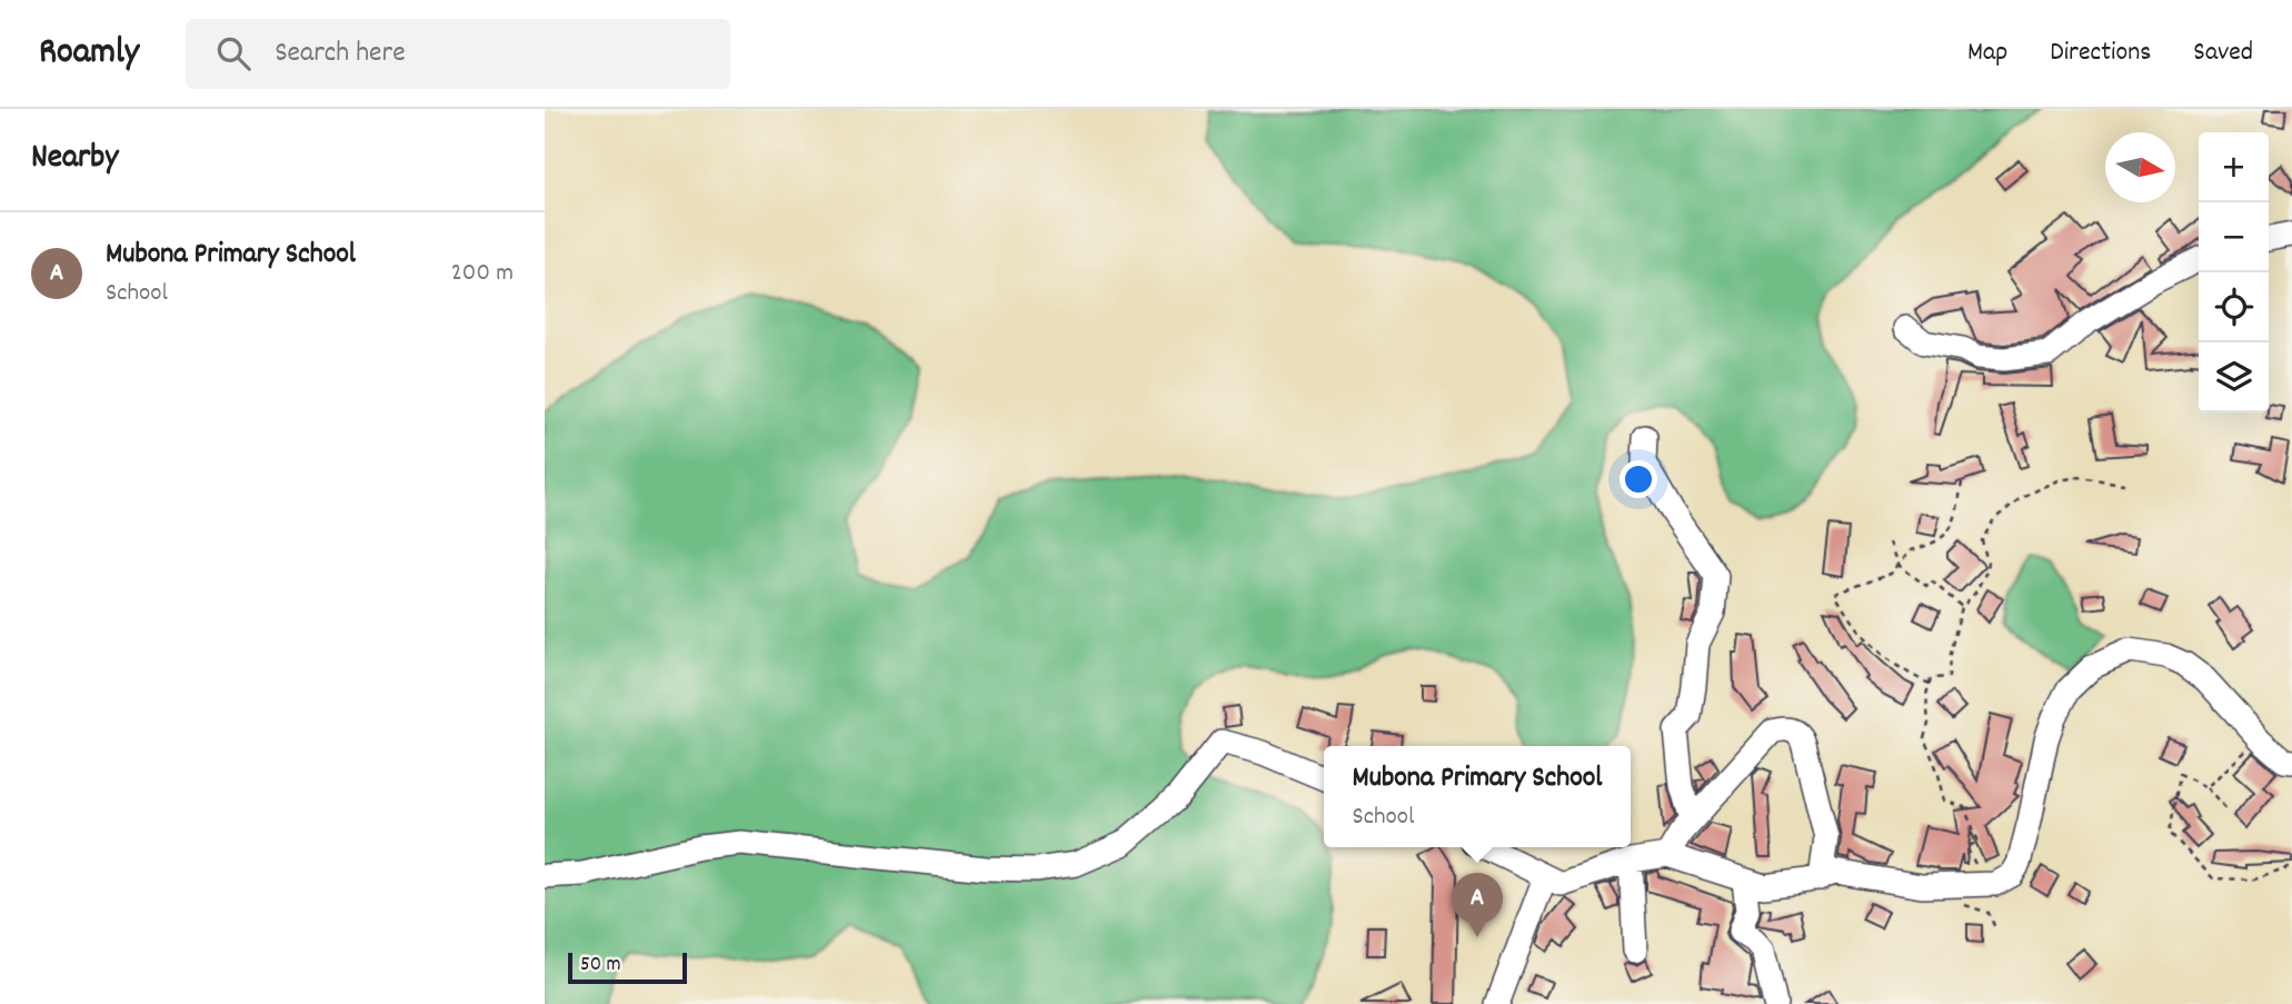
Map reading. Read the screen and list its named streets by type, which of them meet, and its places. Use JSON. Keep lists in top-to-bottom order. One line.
{"scale_bar":"50 m","north":"right","page":{"header":"Roamly","search":"Search here","nav":["Map","Directions","Saved"],"heading":"Nearby","map_buttons":["+","−"],"list":[{"mark":"A","name":"Mubona Primary School","note":"School","value":"200 m"}],"popup":["Mubona Primary School","School"],"pins":"A","scale":"50 m"}}
